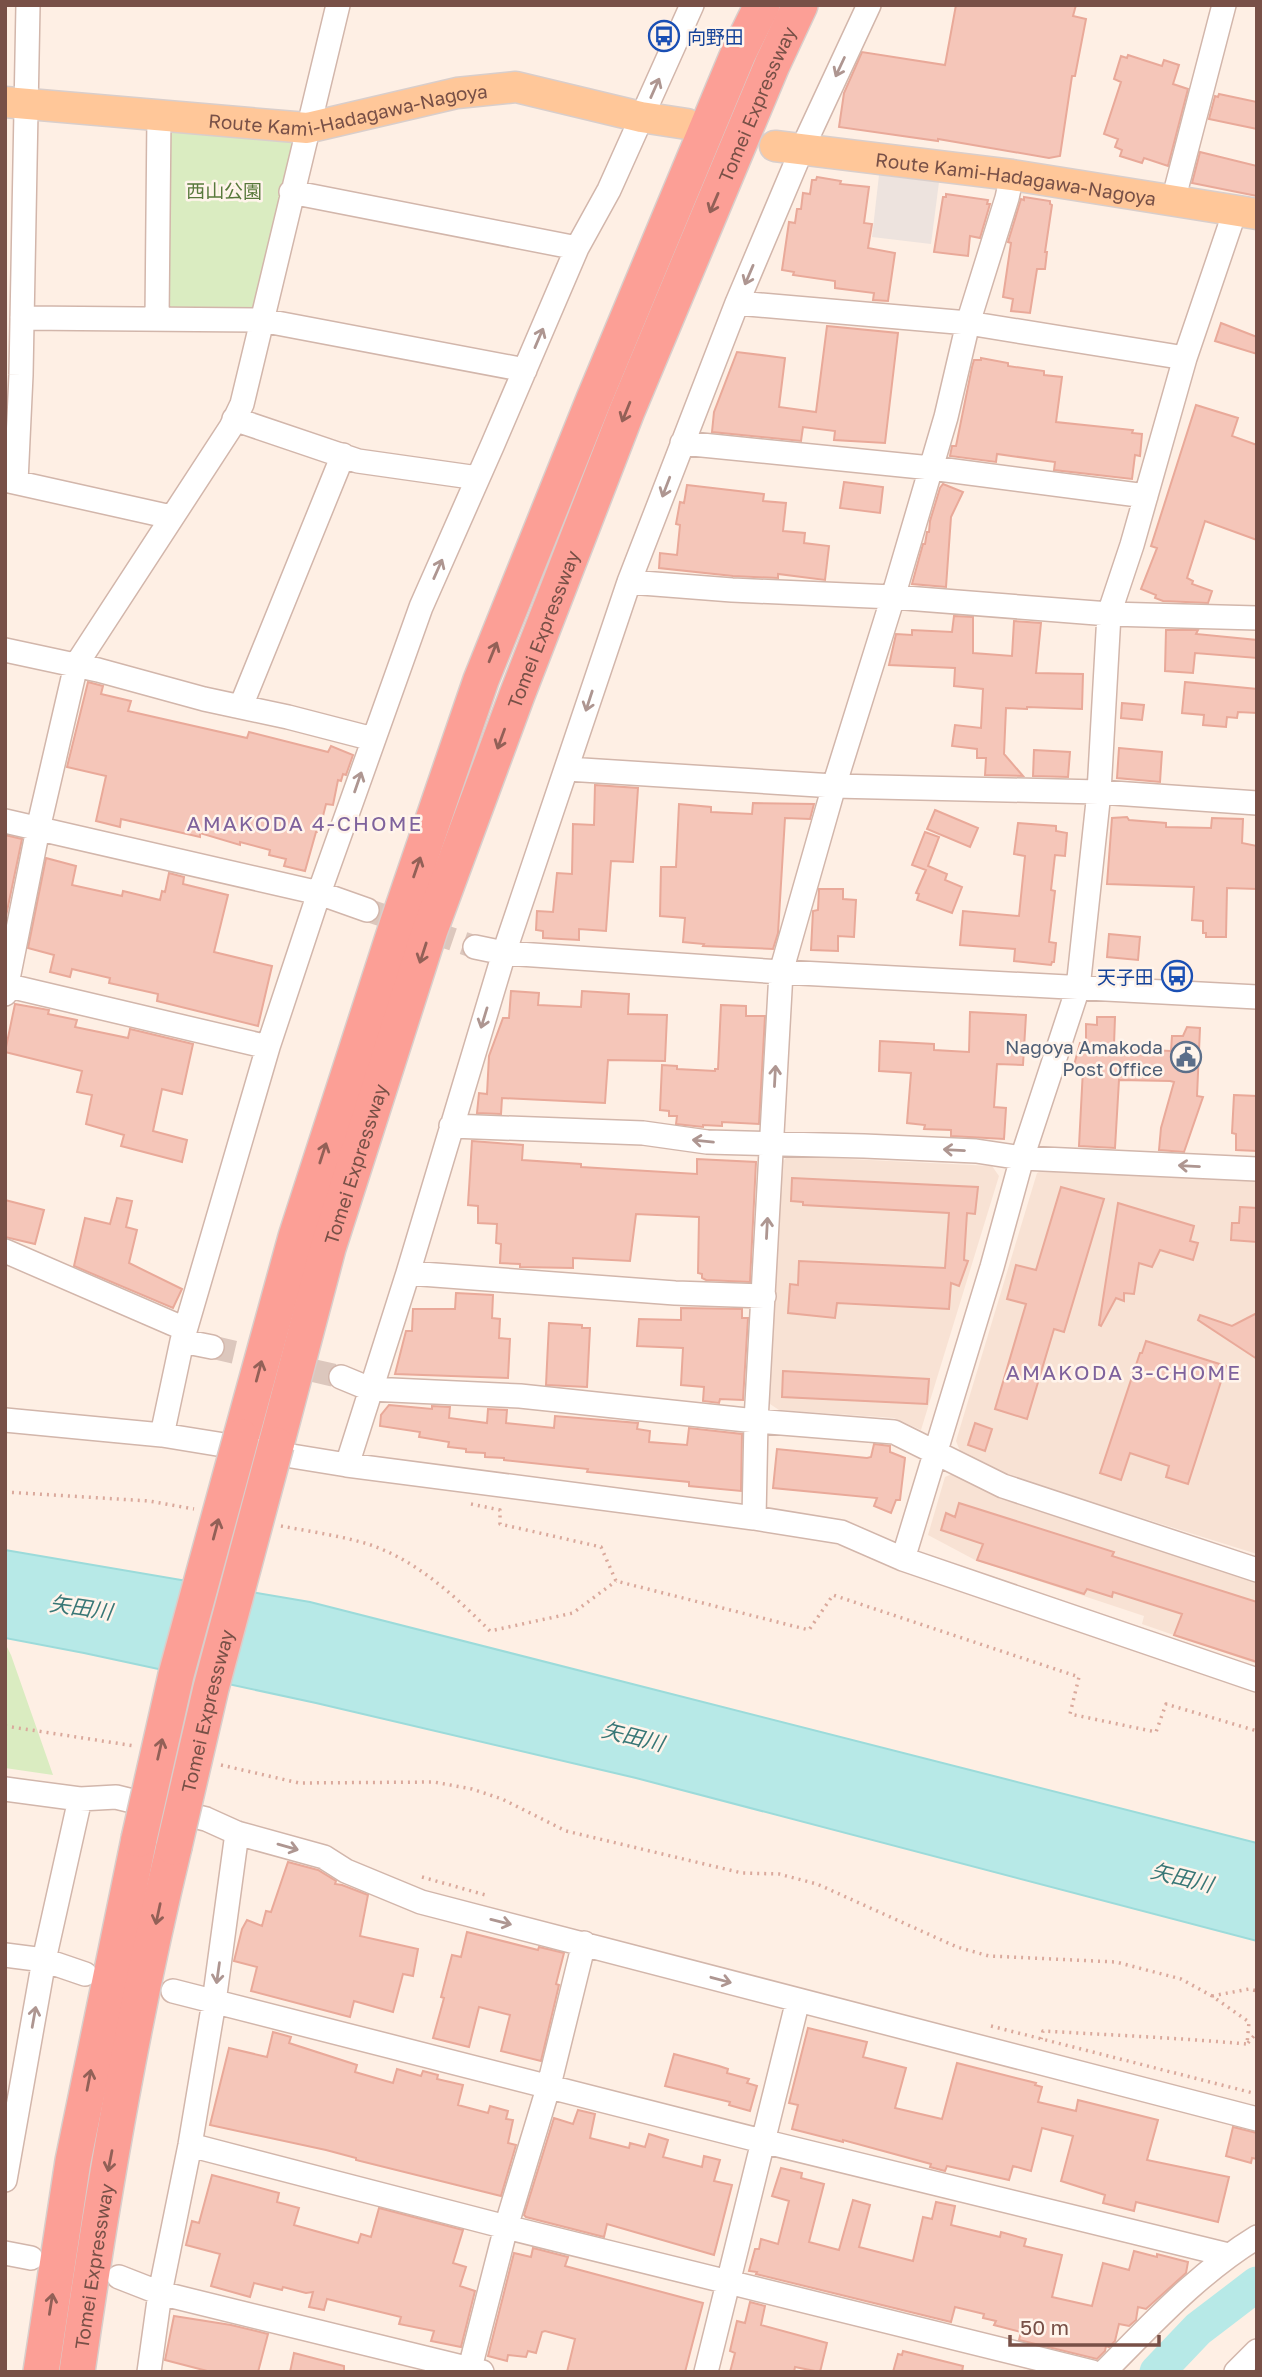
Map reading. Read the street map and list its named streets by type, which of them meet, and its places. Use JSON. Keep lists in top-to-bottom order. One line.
{"streets":{"highway":["Tomei Expressway"],"main road":["Route Kami-Hadagawa-Nagoya"]},"districts":["AMAKODA 4-CHOME","AMAKODA 3-CHOME"],"water":["矢田川"],"parks":["西山公園"],"places":{"bus stop":["向野田","天子田"],"public building":["Nagoya Amakoda Post Office"]},"scale_bar":"50 m"}
